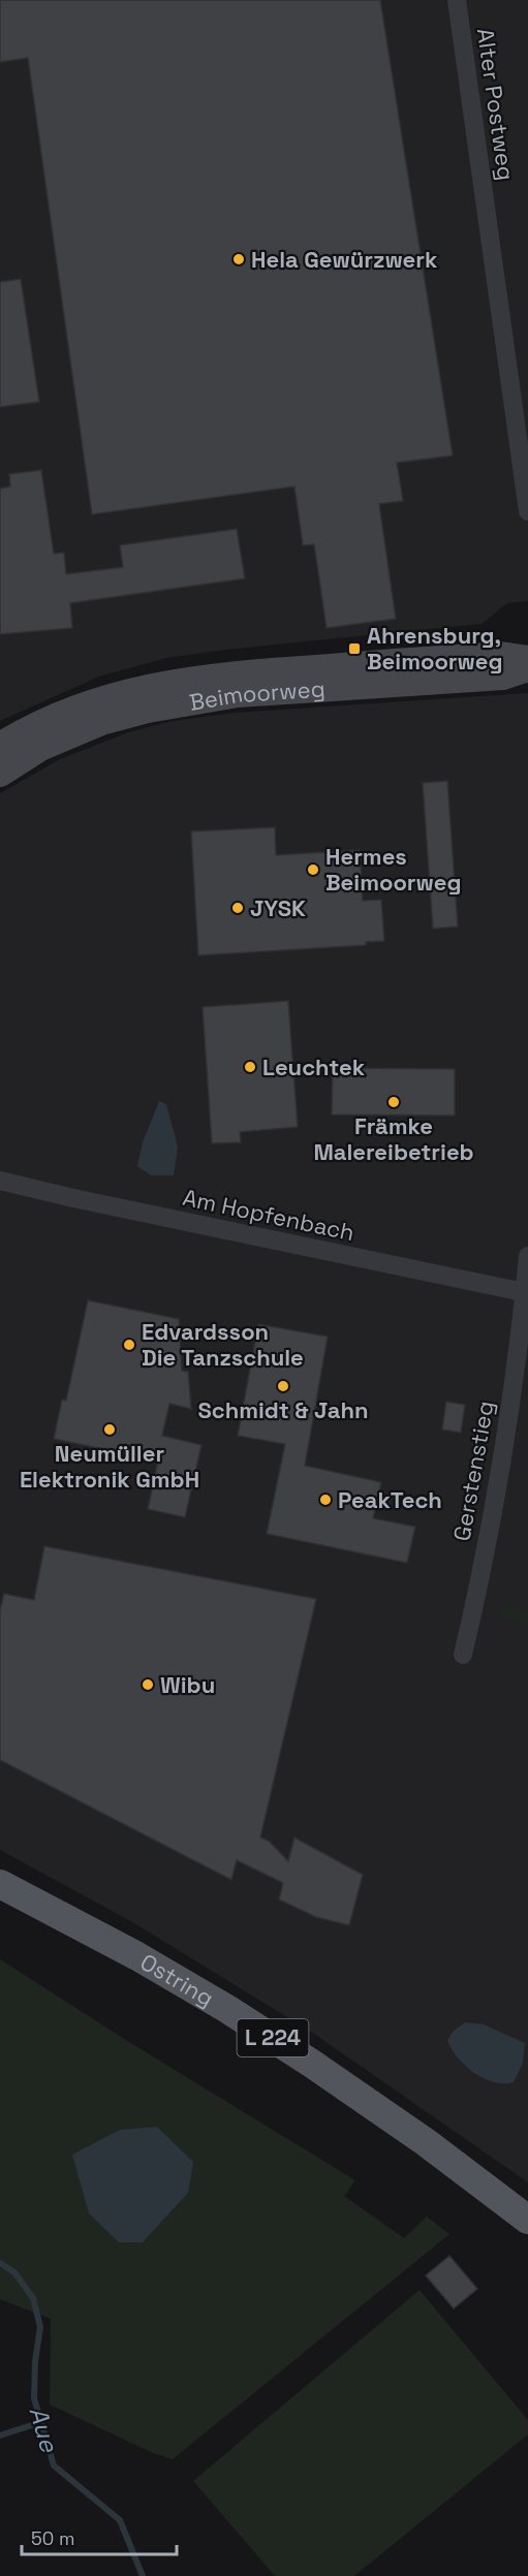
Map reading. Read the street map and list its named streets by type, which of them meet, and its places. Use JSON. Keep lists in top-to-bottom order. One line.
{"streets":{"main road":["Beimoorweg","Ostring","L 224"],"street":["Alter Postweg","Am Hopfenbach","Gerstenstieg"]},"crossings":[["Am Hopfenbach","Gerstenstieg"]],"water":["Aue"],"places":{"other":["Hela Gewürzwerk","Hermes Beimoorweg","JYSK","Leuchtek","Främke Malereibetrieb","Edvardsson Die Tanzschule","Schmidt & Jahn","Neumüller Elektronik GmbH","PeakTech","Wibu"],"transit":["Ahrensburg, Beimoorweg"]},"scale_bar":"50 m"}
